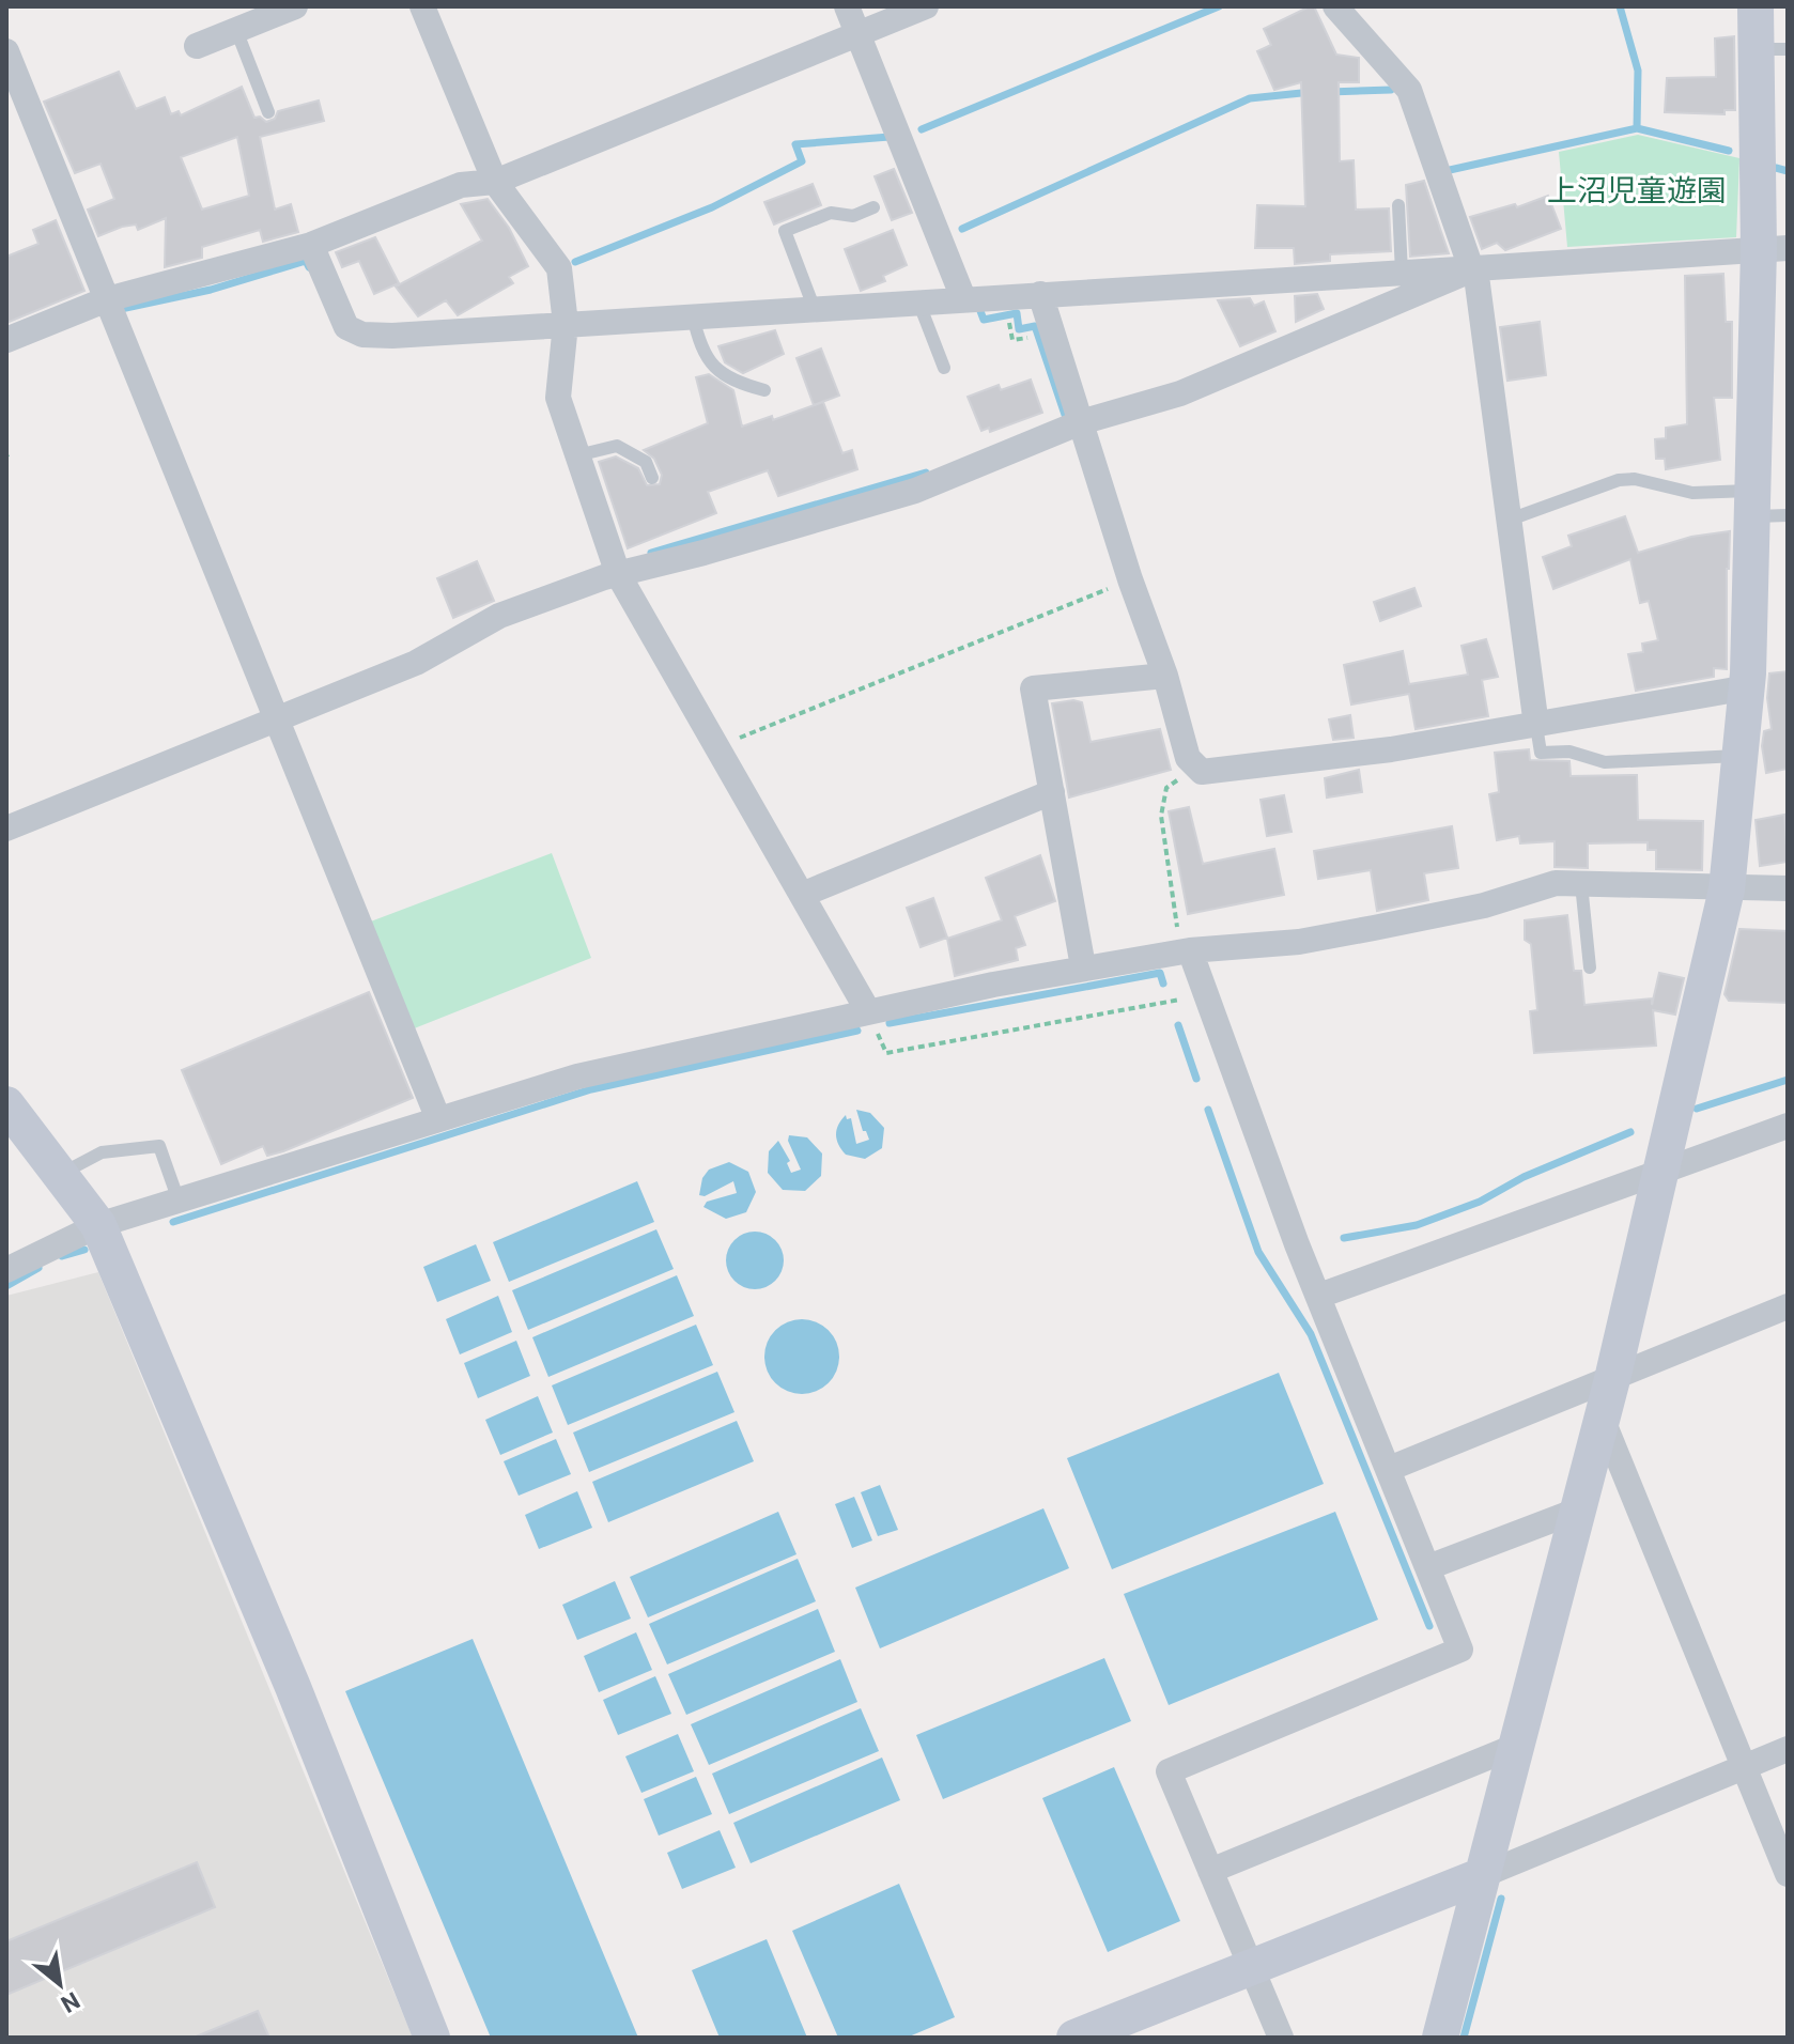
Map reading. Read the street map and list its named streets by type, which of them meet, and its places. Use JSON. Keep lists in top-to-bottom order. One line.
{"parks":["上沼児童遊園"],"north":"bottom right"}
